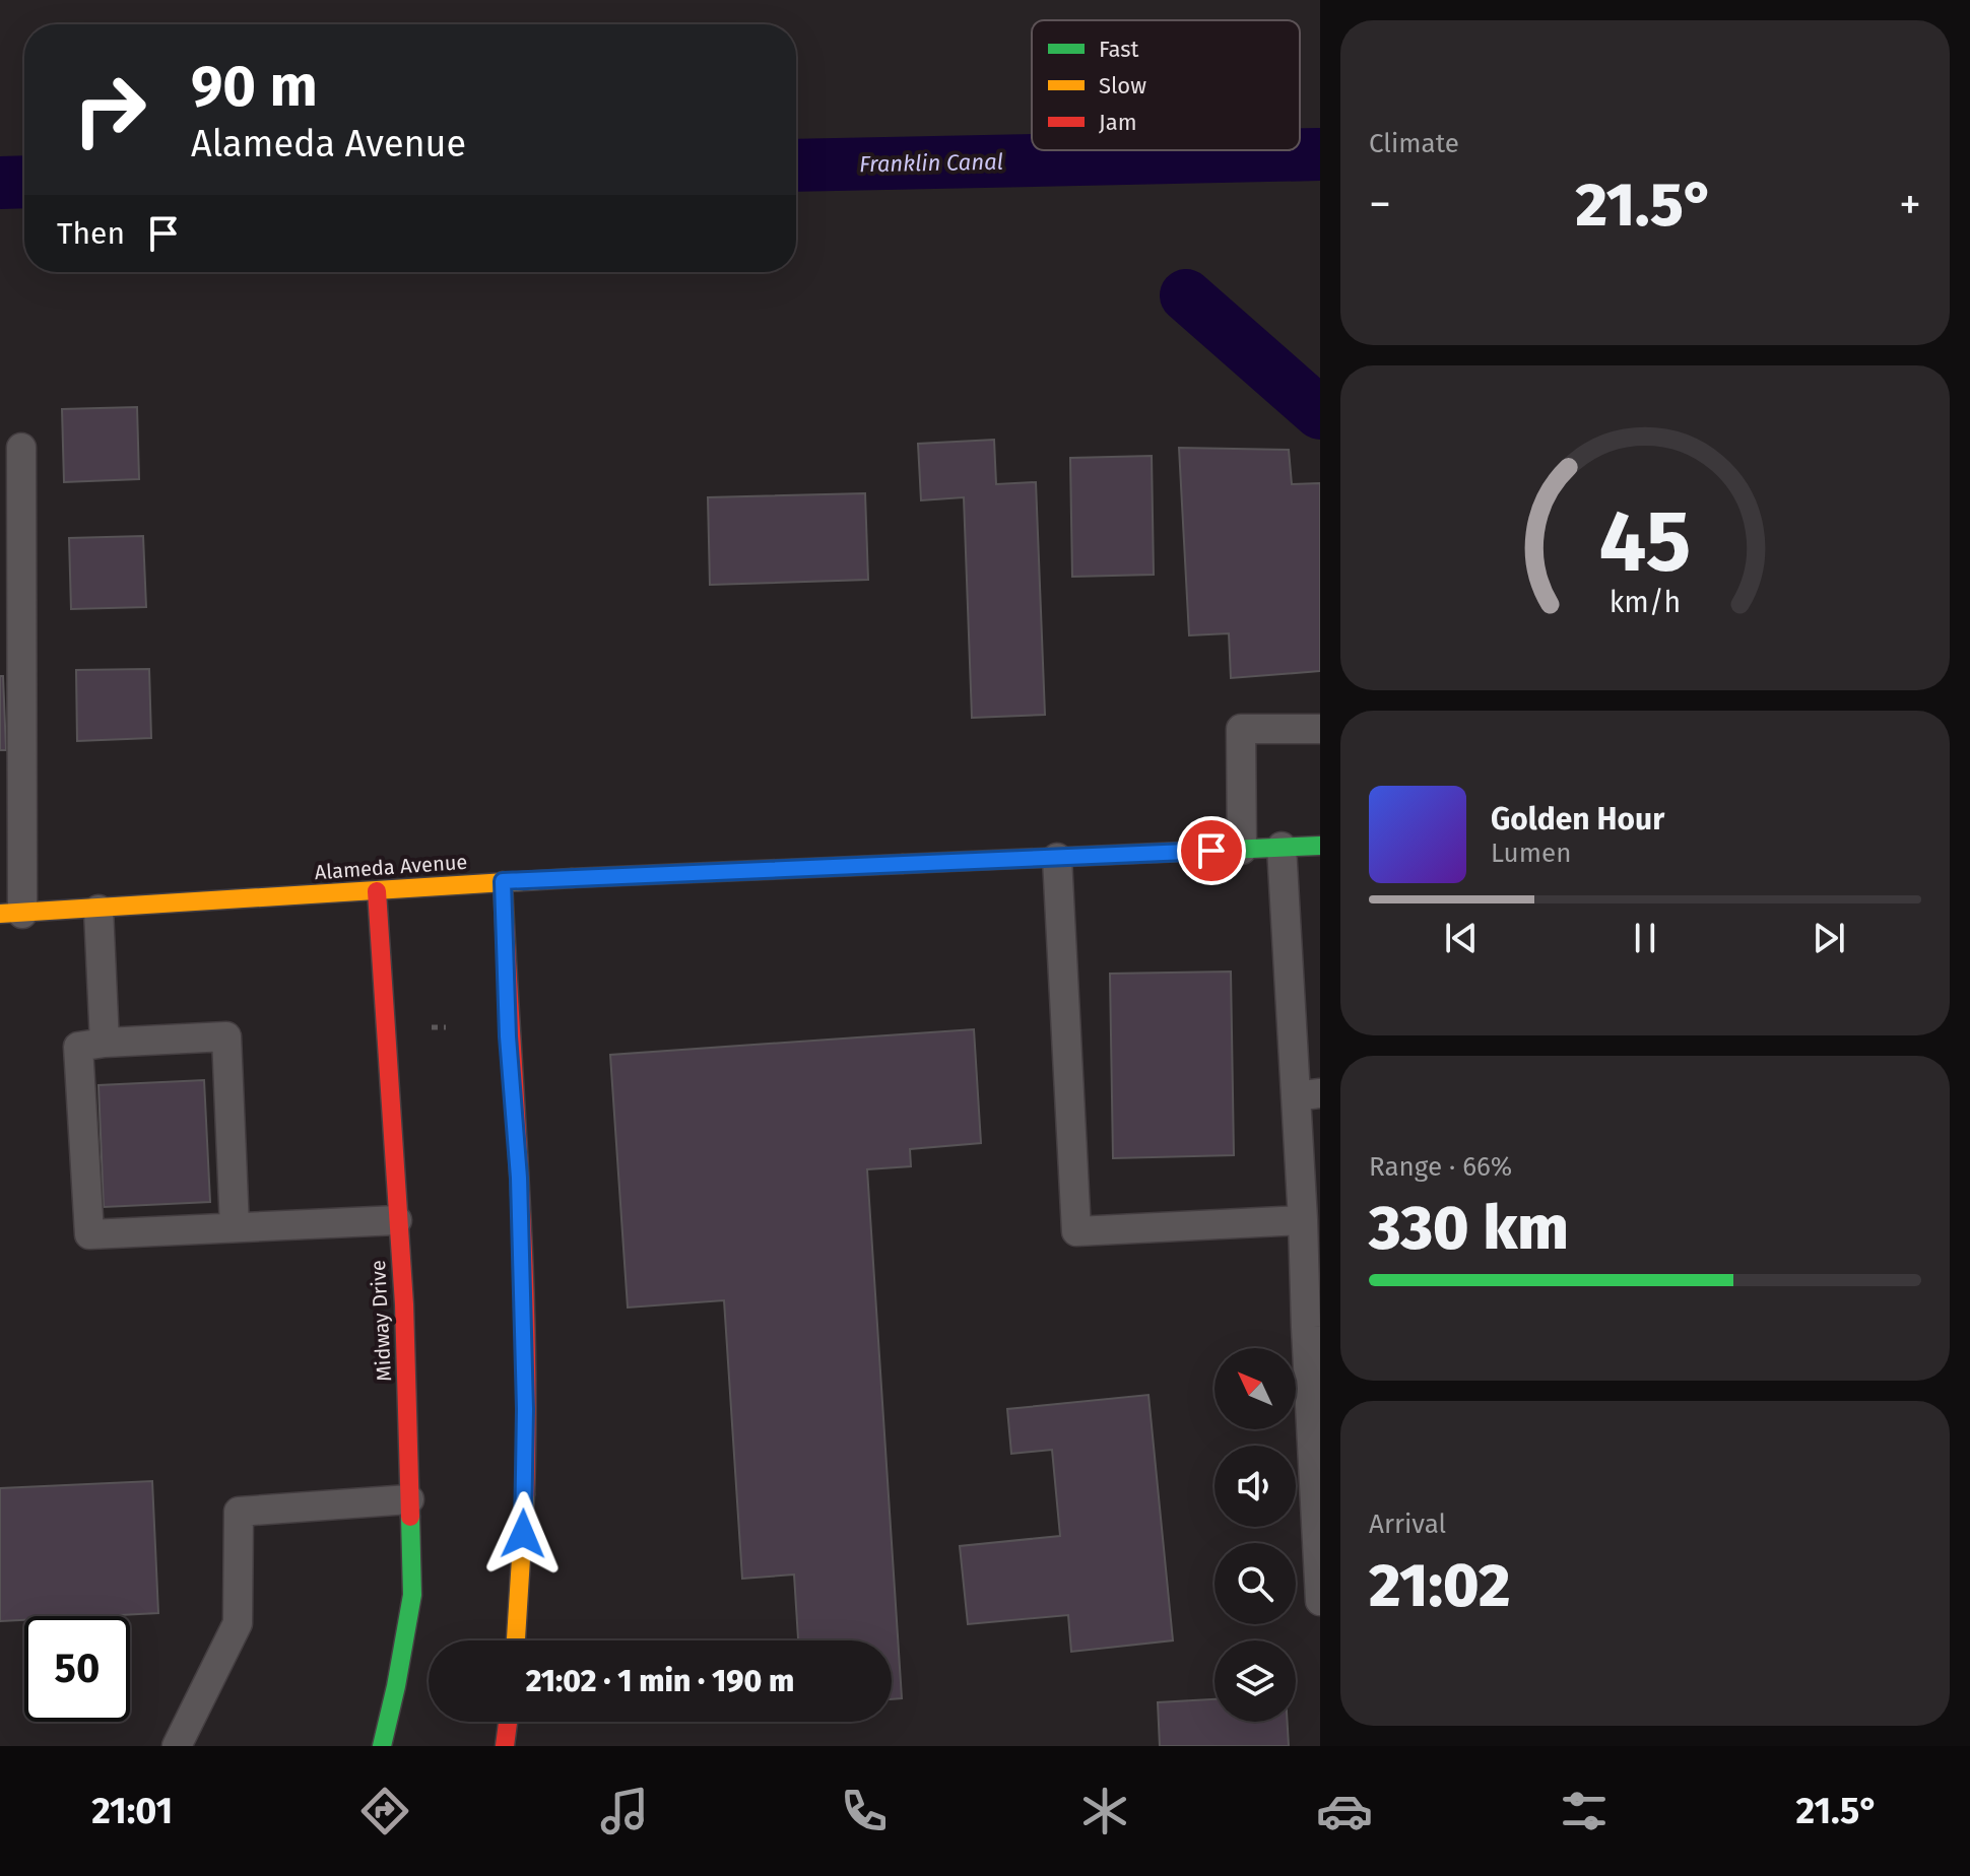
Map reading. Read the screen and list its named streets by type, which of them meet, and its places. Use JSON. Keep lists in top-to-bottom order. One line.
{"streets":{"main road":["Alameda Avenue","Midway Drive"]},"crossings":[["Alameda Avenue","Midway Drive"]],"water":["Franklin Canal"],"legend":["Fast","Slow","Jam"],"north":"top left","page":{"tile":["Climate",["Range · 66%","330 km"],["Arrival","21:02"]],"turn":["90 m","Alameda Avenue"],"heat":["−","21.5°","+"],"then":"Then","song":["Golden Hour","Lumen"],"limit":"50","trip":"21:02 · 1 min · 190 m","tabs":["21:01","21.5°"],"gauge":["45","km/h"]}}
